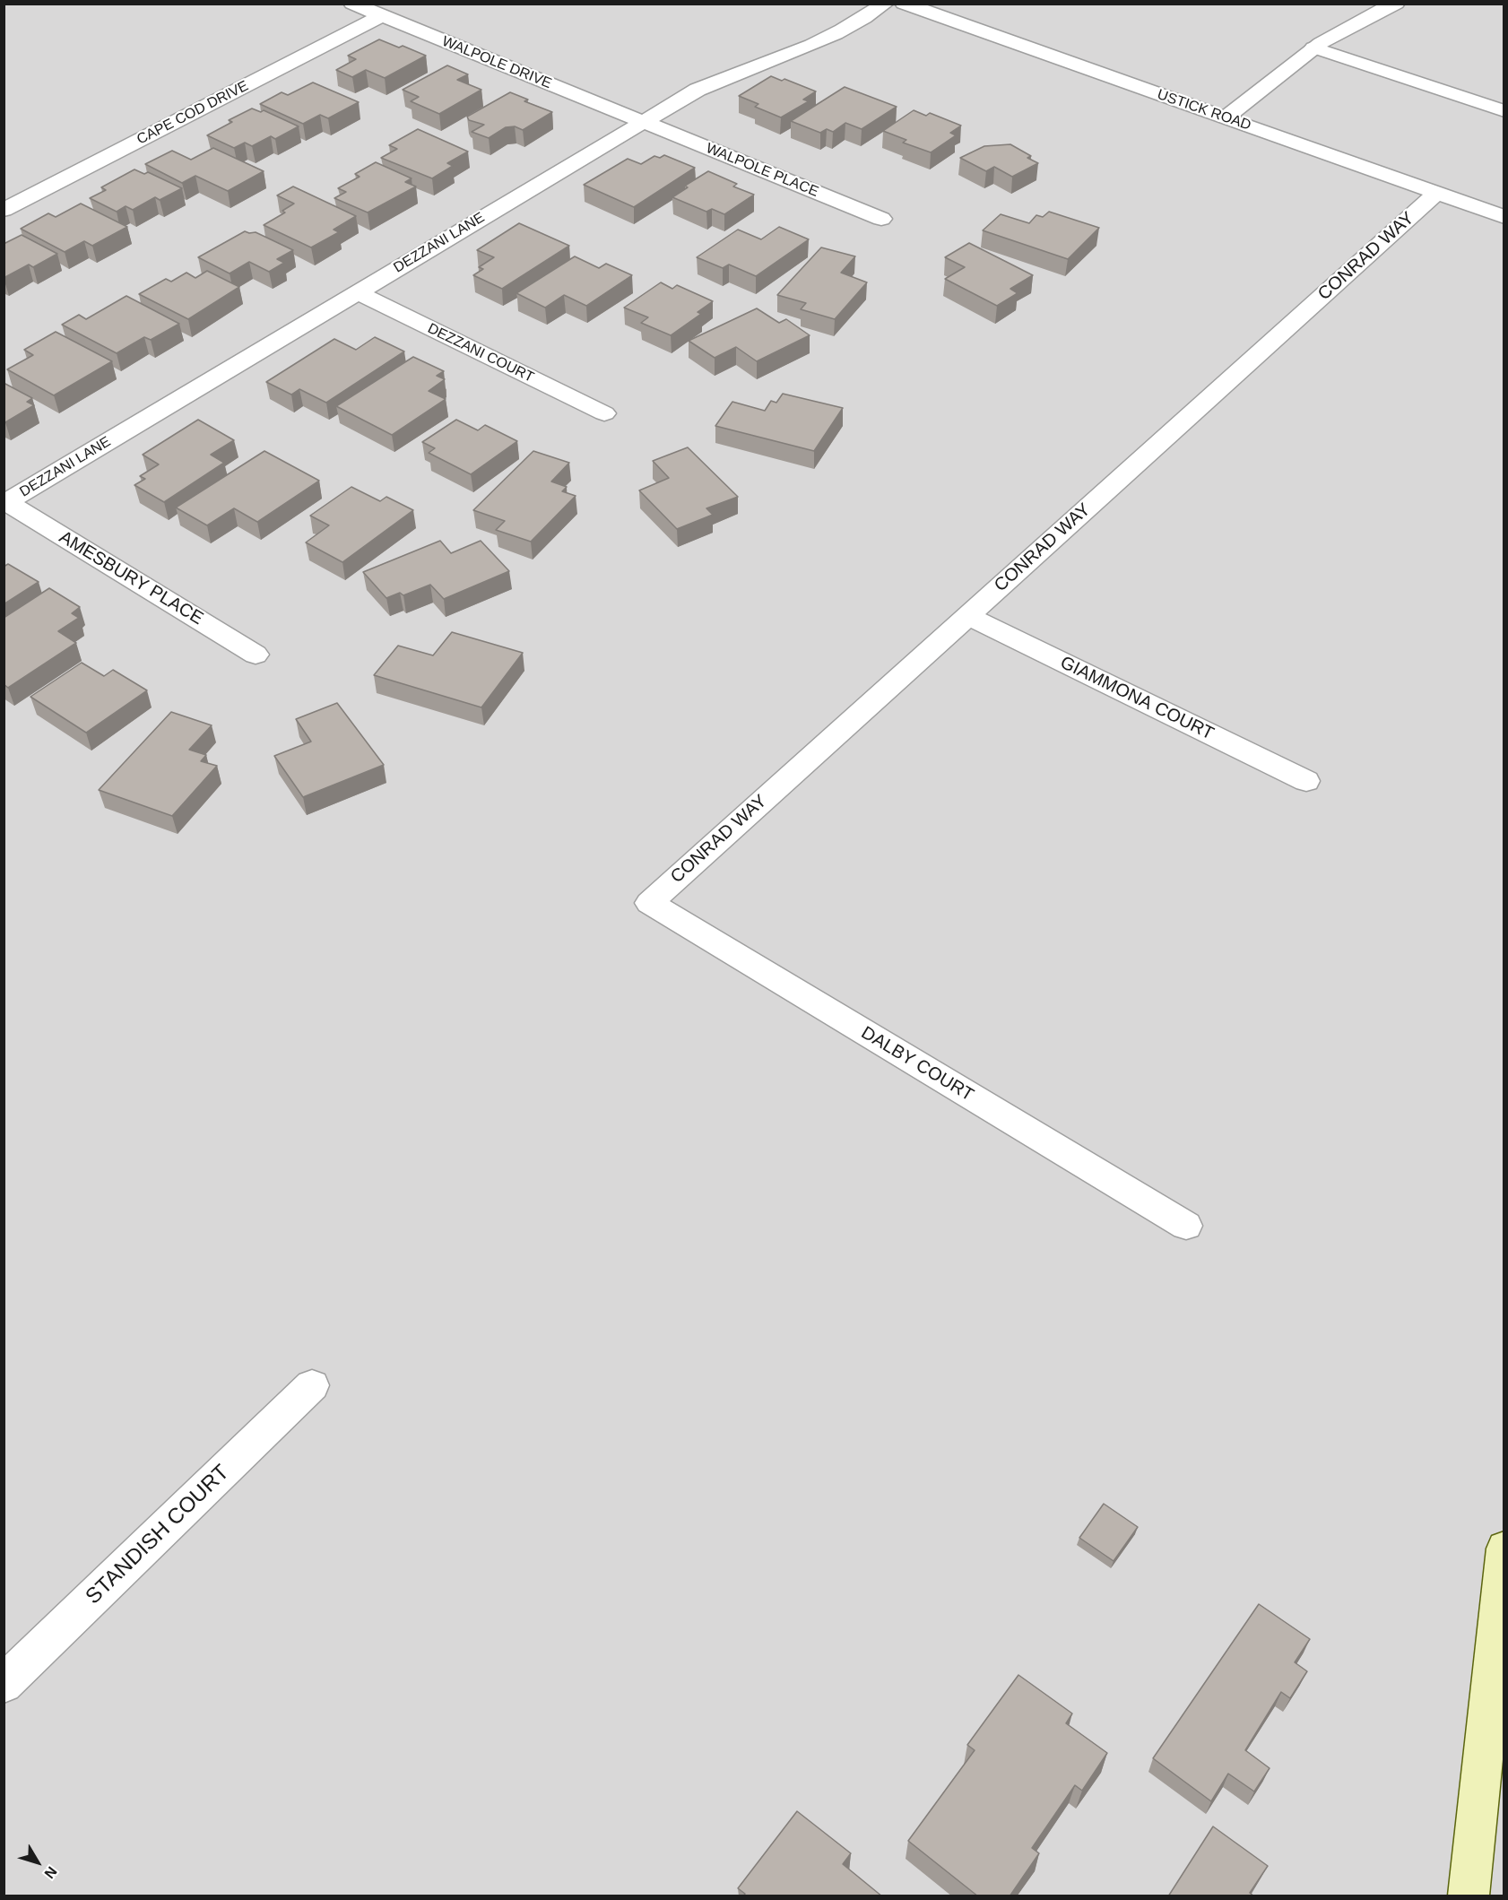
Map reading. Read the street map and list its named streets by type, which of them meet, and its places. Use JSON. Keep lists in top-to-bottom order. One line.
{"streets":{"street":["WALPOLE DRIVE","USTICK ROAD","CAPE COD DRIVE","WALPOLE PLACE","DEZZANI LANE","CONRAD WAY","DEZZANI COURT","AMESBURY PLACE","GIAMMONA COURT","DALBY COURT","STANDISH COURT"]},"crossings":[["WALPOLE DRIVE","CAPE COD DRIVE"],["WALPOLE DRIVE","WALPOLE PLACE"],["WALPOLE DRIVE","DEZZANI LANE"],["USTICK ROAD","CONRAD WAY"],["WALPOLE PLACE","DEZZANI LANE"],["DEZZANI LANE","DEZZANI COURT"],["DEZZANI LANE","AMESBURY PLACE"],["CONRAD WAY","GIAMMONA COURT"],["CONRAD WAY","DALBY COURT"]],"north":"bottom right"}
